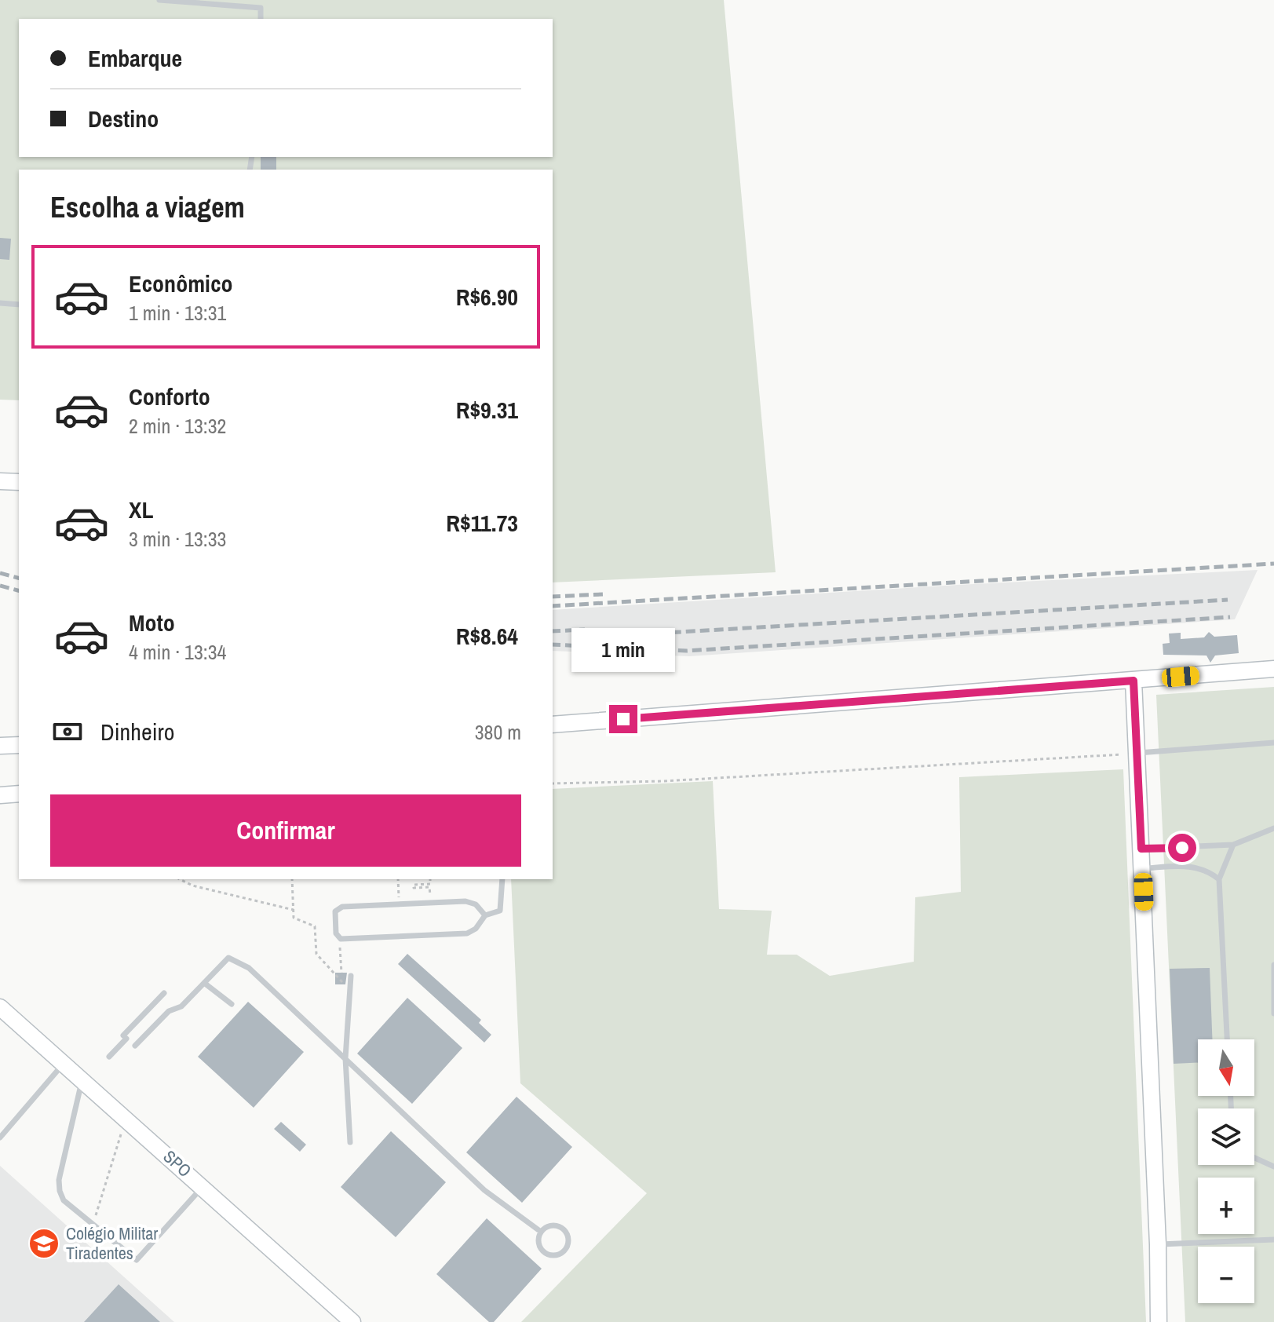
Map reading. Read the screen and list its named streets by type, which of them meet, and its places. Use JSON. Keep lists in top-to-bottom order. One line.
{"streets":{"street":["SPO"]},"places":{"school or university":["Colégio Militar Tiradentes"]},"north":"bottom","page":{"banner":["Embarque","Destino"],"heading":"Escolha a viagem","list":[{"name":"Econômico","note":"1 min · 13:31","value":"R$6.90"},{"name":"Conforto","note":"2 min · 13:32","value":"R$9.31"},{"name":"XL","note":"3 min · 13:33","value":"R$11.73"},{"name":"Moto","note":"4 min · 13:34","value":"R$8.64"}],"bubble":"1 min","pay":["Dinheiro","380 m"],"buttons":"Confirmar","map_buttons":["+","−"]}}
